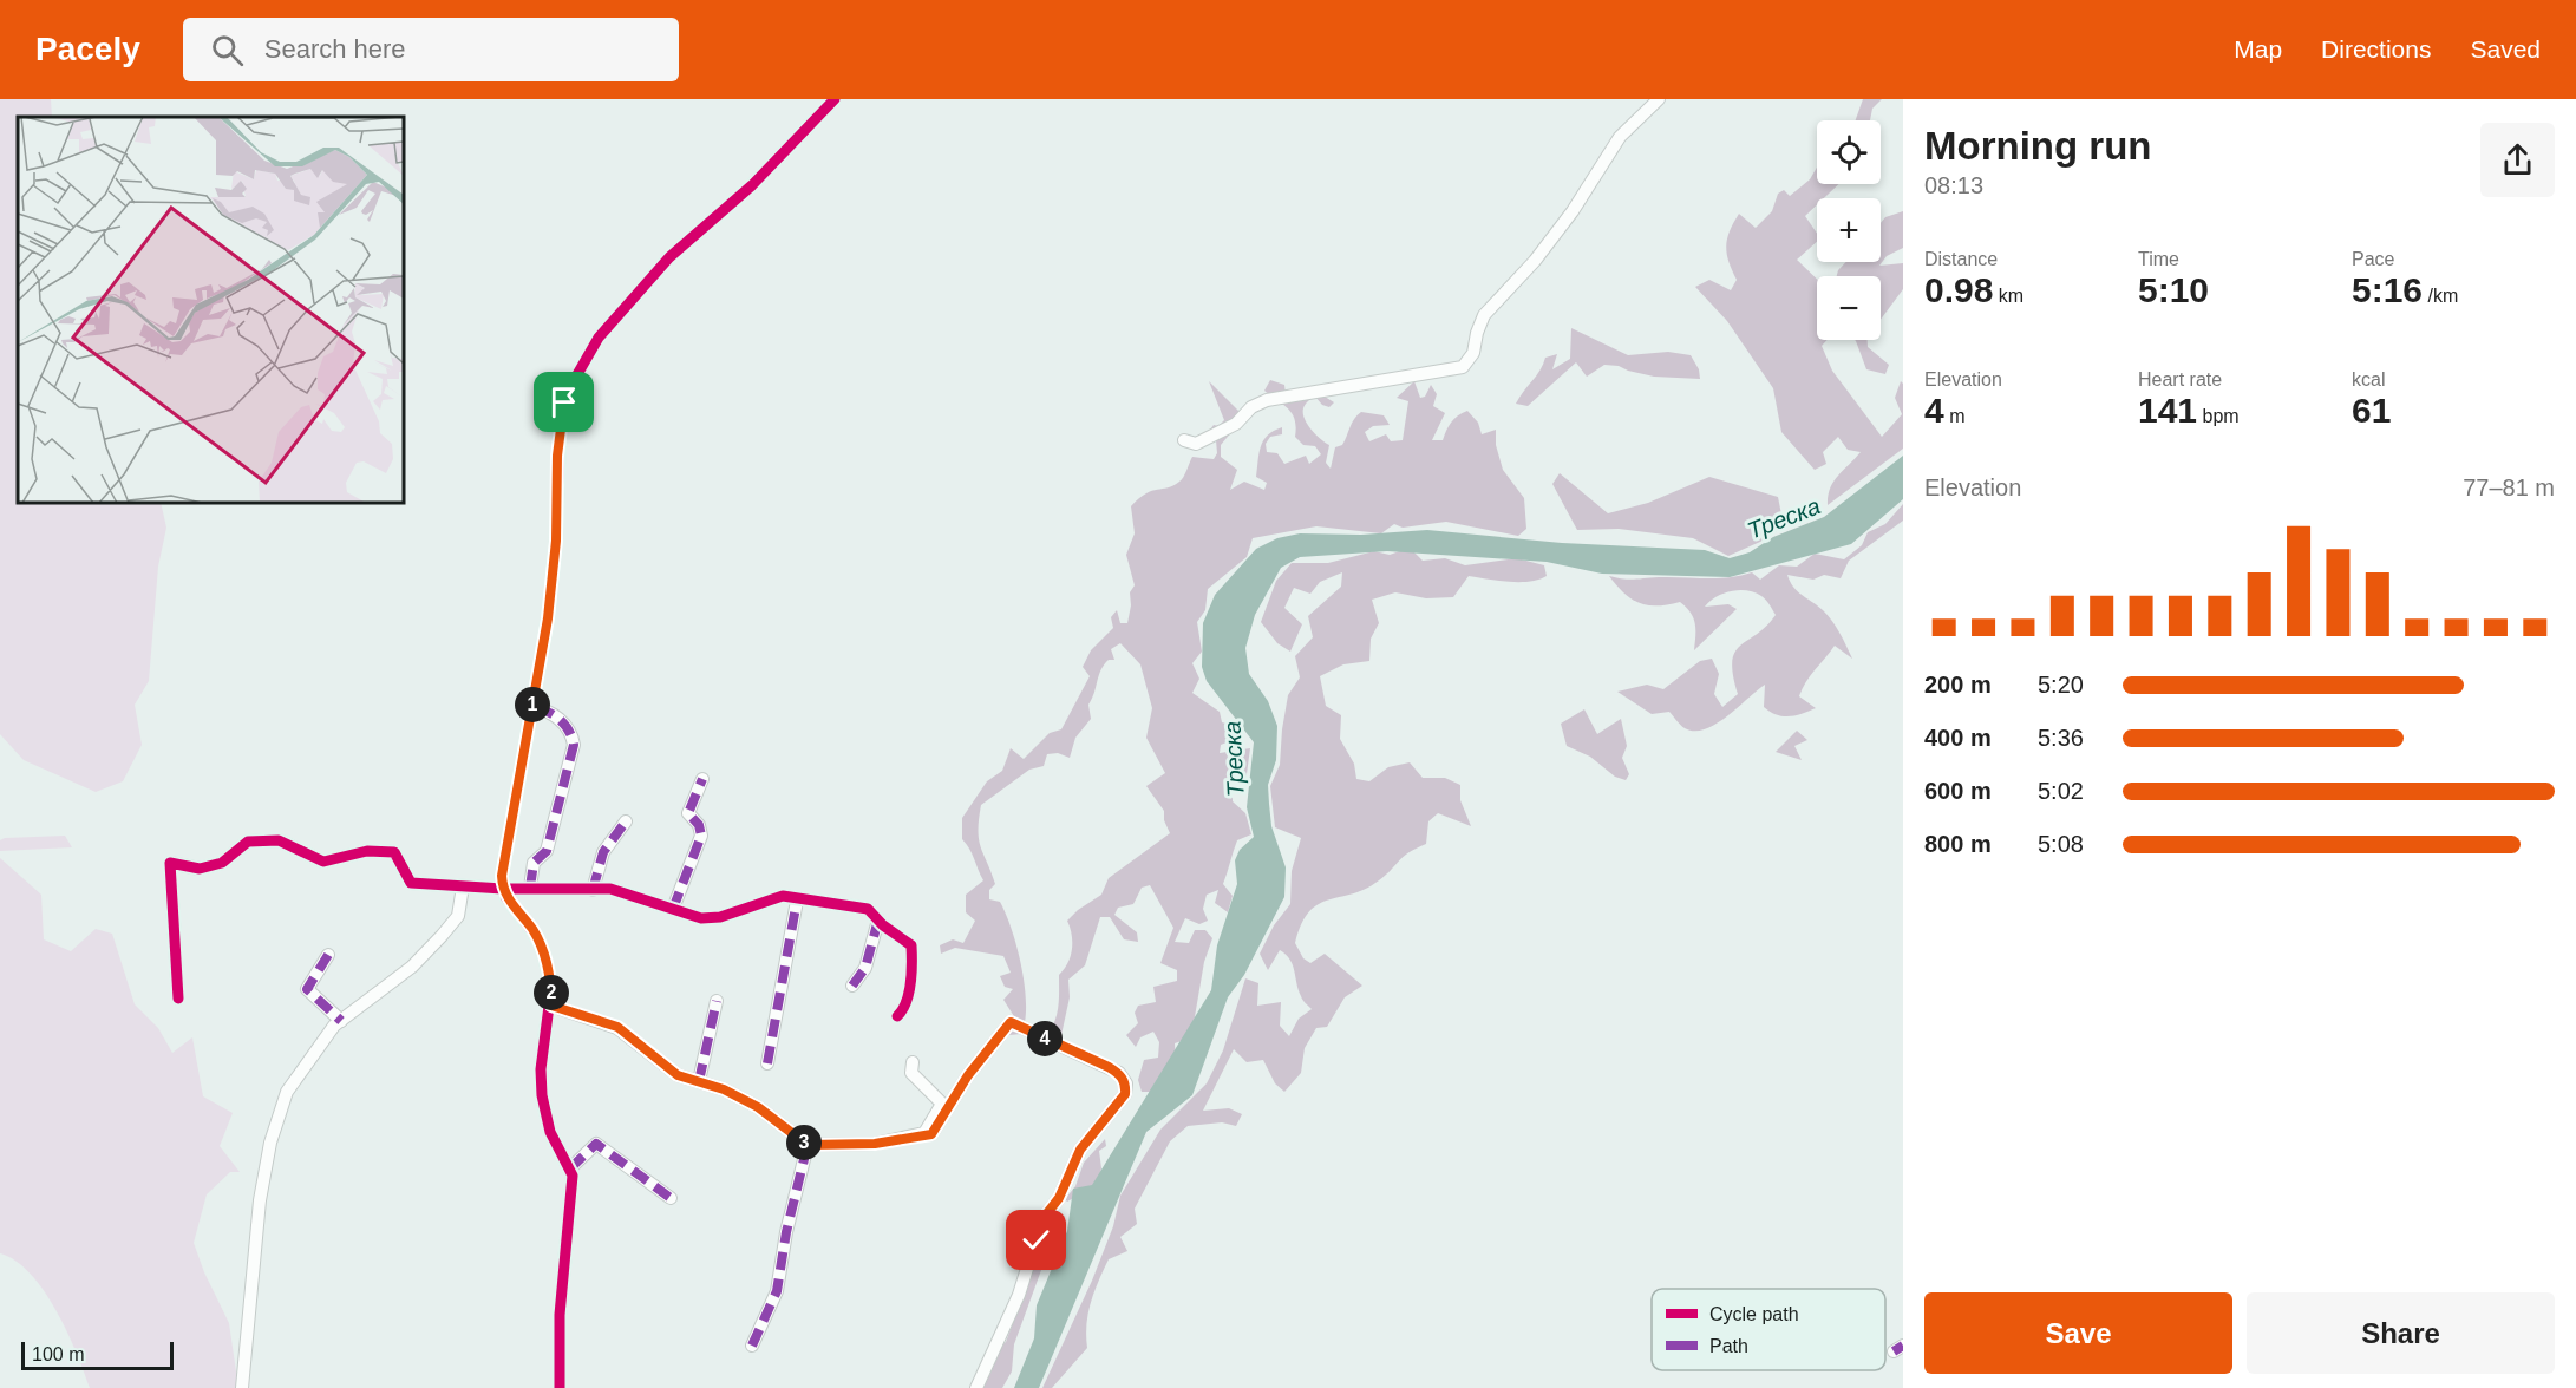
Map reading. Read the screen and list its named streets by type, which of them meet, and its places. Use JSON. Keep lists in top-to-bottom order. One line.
{"water":["Треска"],"legend":["Cycle path","Path"],"scale_bar":"100 m","page":{"header":"Pacely","search":"Search here","nav":["Map","Directions","Saved"],"heading":["Morning run","08:13"],"map_buttons":["+","−"],"stats":[["Distance","0.98 km"],["Time","5:10"],["Pace","5:16 /km"],["Elevation","4 m"],["Heart rate","141 bpm"],["kcal","61"]],"chart":["Elevation","77–81 m"],"list":[{"name":"200 m","note":"5:20"},{"name":"400 m","note":"5:36"},{"name":"600 m","note":"5:02"},{"name":"800 m","note":"5:08"}],"pins":["1","2","4","3"],"buttons":["Save","Share"],"scale":"100 m"}}
